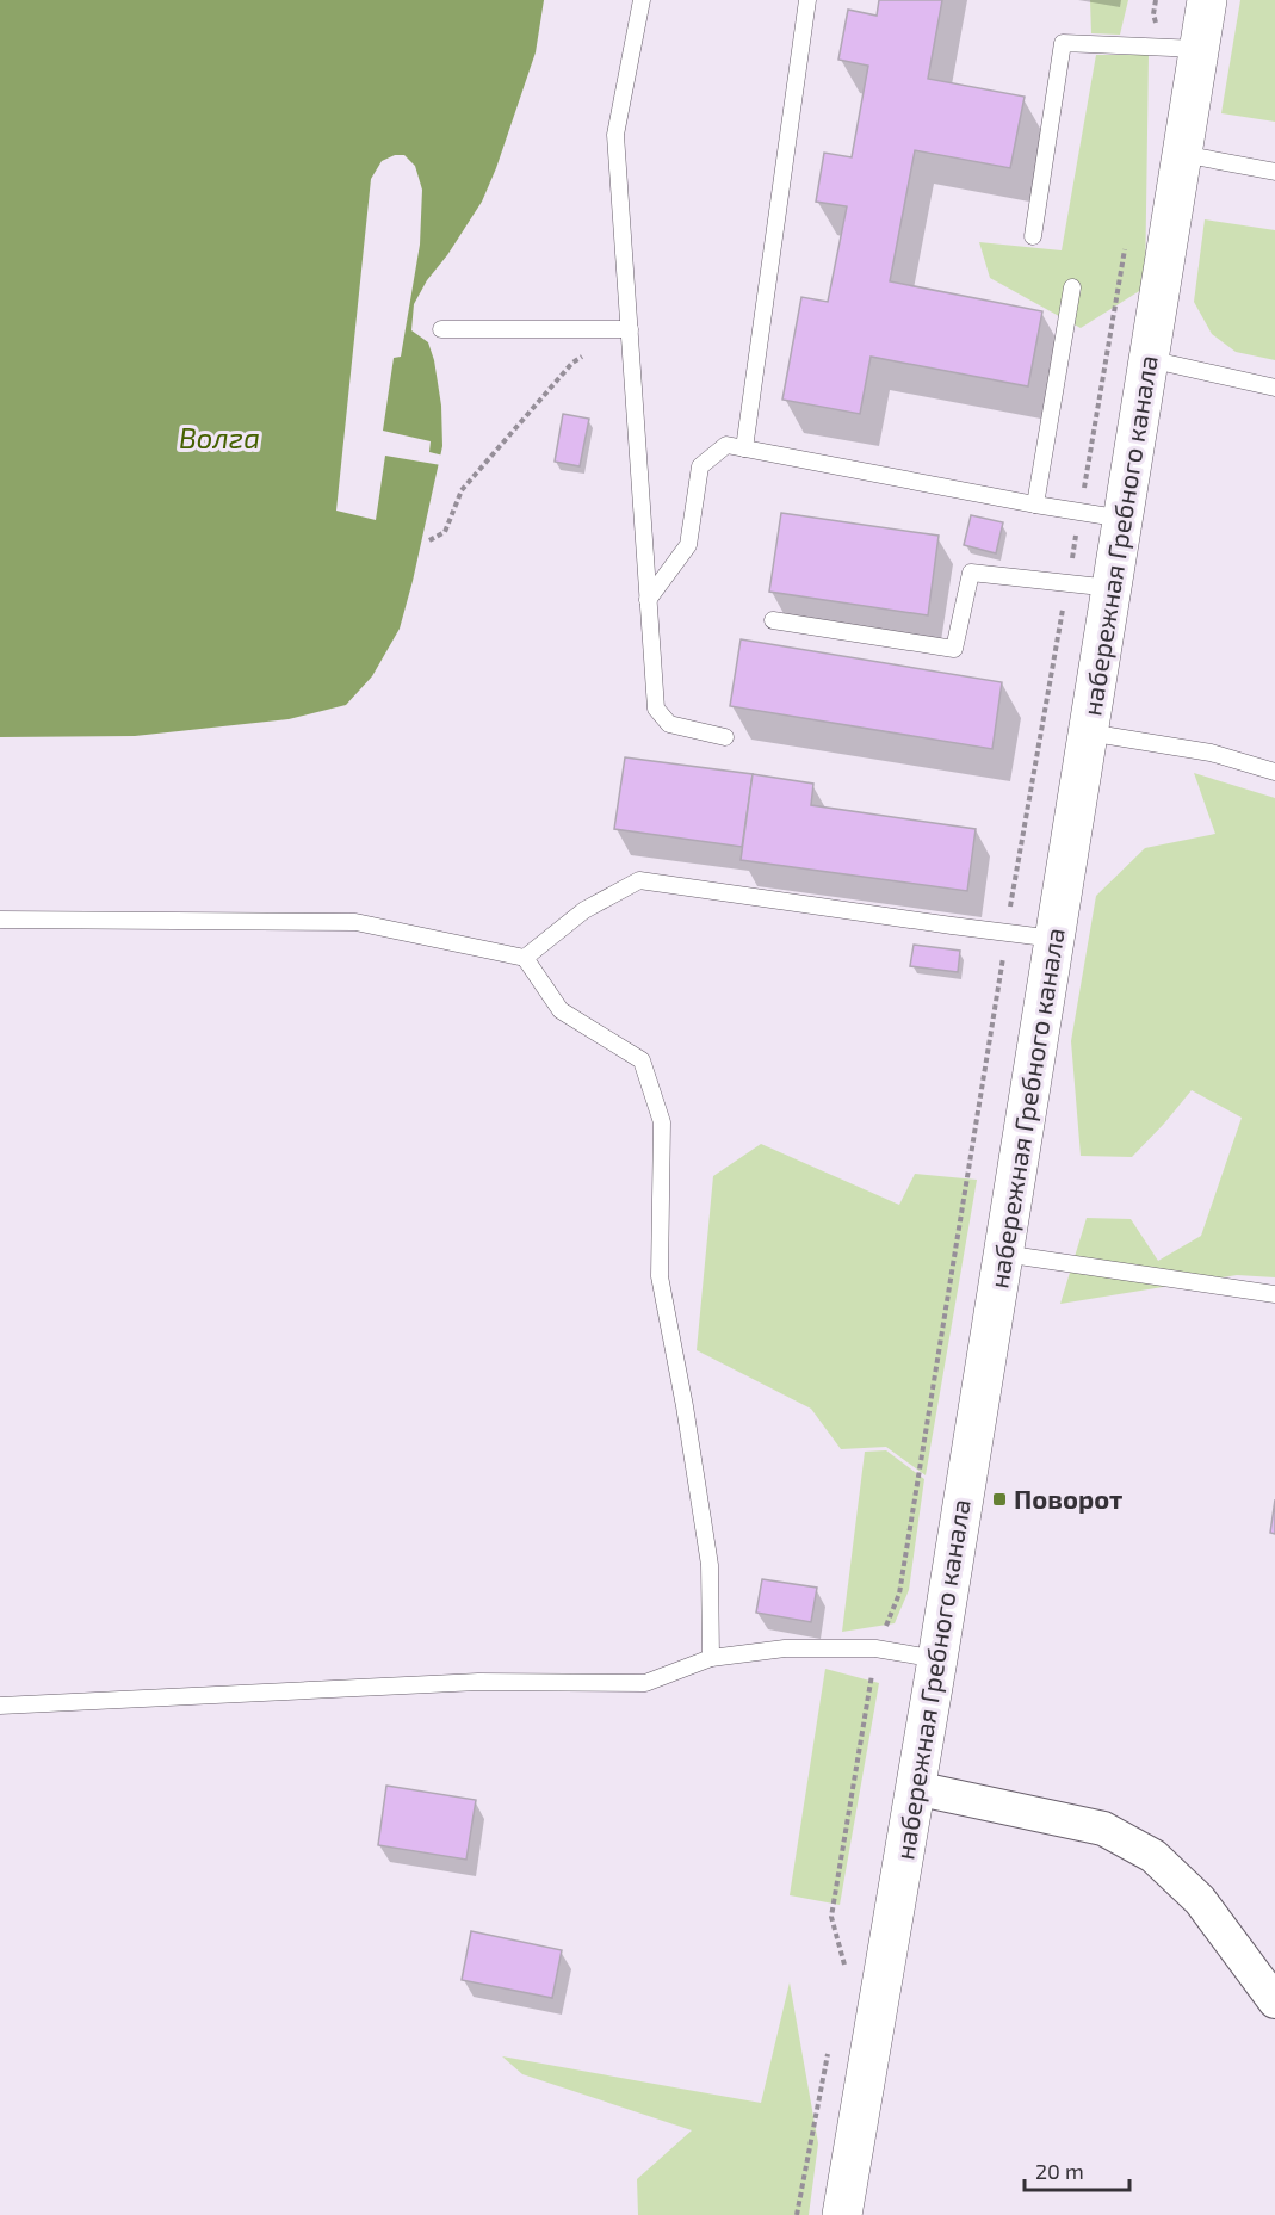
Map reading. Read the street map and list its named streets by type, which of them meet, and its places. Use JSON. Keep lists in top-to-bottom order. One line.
{"streets":{"street":["набережная Гребного канала"]},"water":["Волга"],"places":{"transit":["Поворот"]},"scale_bar":"20 m"}
